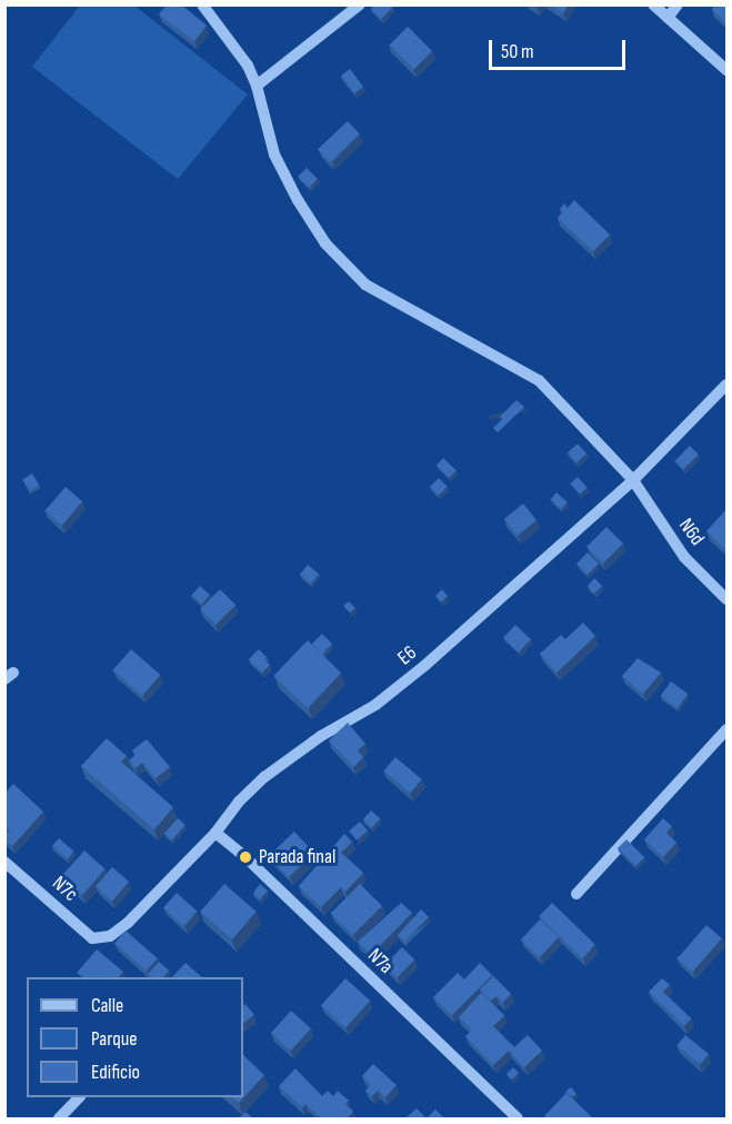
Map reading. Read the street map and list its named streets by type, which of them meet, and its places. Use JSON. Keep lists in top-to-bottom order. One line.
{"streets":{"street":["N6d","E6","N7c","N7a"]},"crossings":[["N6d","E6"],["E6","N7c"],["E6","N7a"]],"places":["Parada final"],"legend":["Calle","Parque","Edificio"],"scale_bar":"50 m"}
